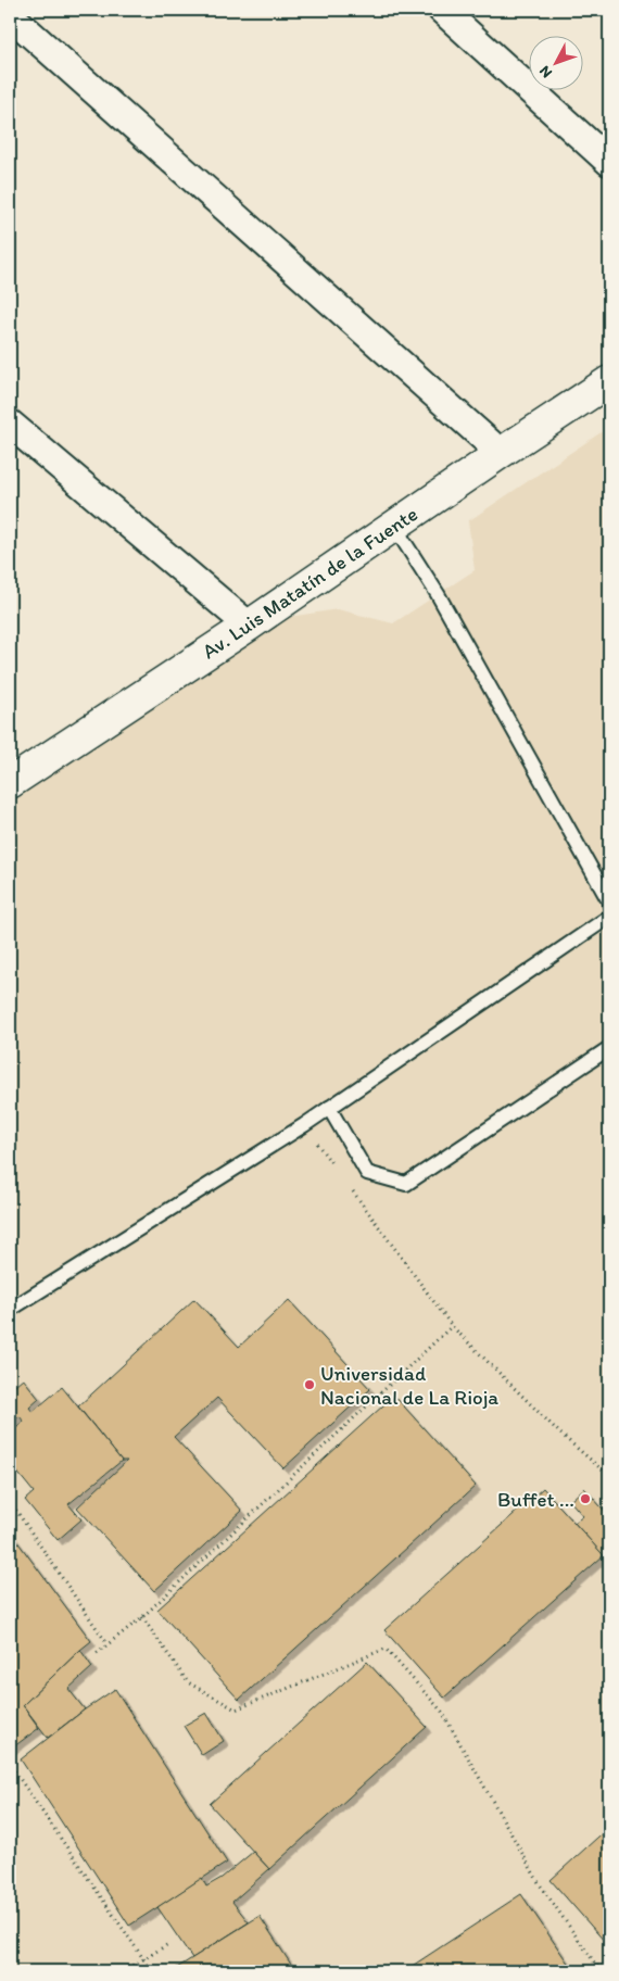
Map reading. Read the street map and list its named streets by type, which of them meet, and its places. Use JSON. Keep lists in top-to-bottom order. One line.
{"streets":{"street":["Av. Luis Matatín de la Fuente"]},"places":["Universidad Nacional de La Rioja","Buffet ..."],"north":"bottom left"}
